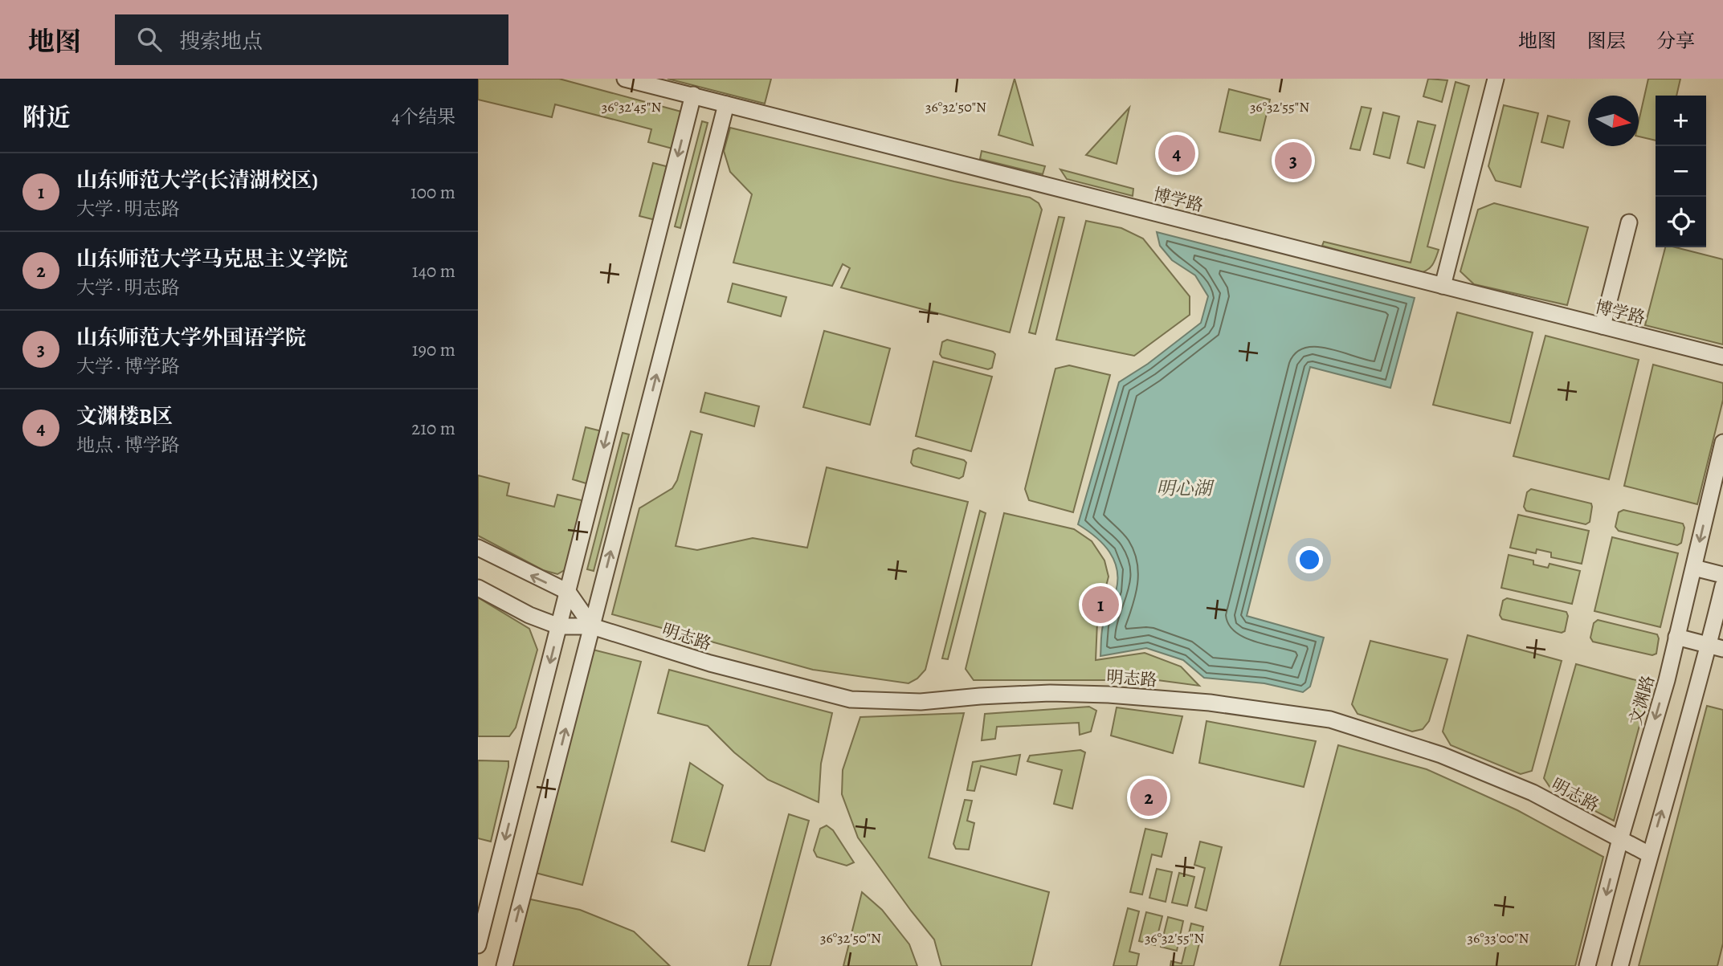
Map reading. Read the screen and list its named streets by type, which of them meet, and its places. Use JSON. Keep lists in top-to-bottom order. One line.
{"streets":{"street":["博学路","明志路","文渊路"]},"crossings":[["明志路","文渊路"]],"water":["明心湖"],"north":"right","page":{"header":"地图","search":"搜索地点","nav":["地图","图层","分享"],"heading":["附近","4个结果"],"map_buttons":["+","−"],"pins":["4","3","1","2"],"list":[{"mark":"1","name":"山东师范大学(长清湖校区)","note":"大学 · 明志路","value":"100 m"},{"mark":"2","name":"山东师范大学马克思主义学院","note":"大学 · 明志路","value":"140 m"},{"mark":"3","name":"山东师范大学外国语学院","note":"大学 · 博学路","value":"190 m"},{"mark":"4","name":"文渊楼B区","note":"地点 · 博学路","value":"210 m"}]},"coordinates":["36°32'45\"N","36°32'50\"N","36°32'55\"N","36°33'00\"N"]}
